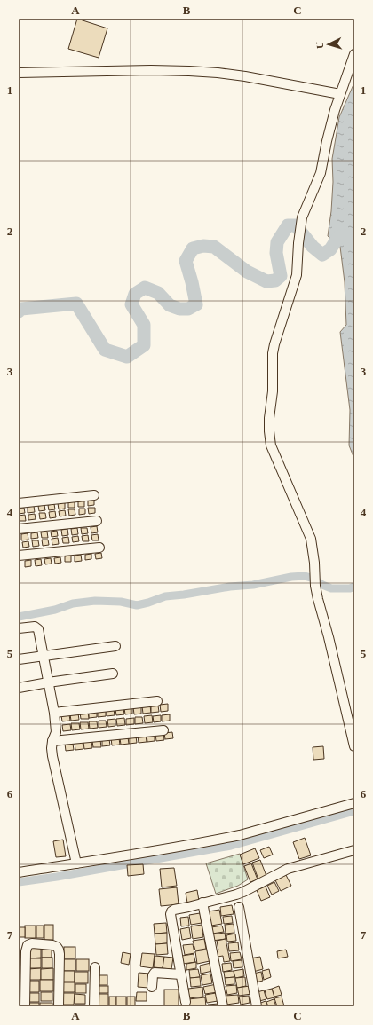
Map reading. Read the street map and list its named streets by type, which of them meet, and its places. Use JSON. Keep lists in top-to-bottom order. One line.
{"north":"left","grid":{"columns":["A","B","C"],"rows":["1","2","3","4","5","6","7"]}}
